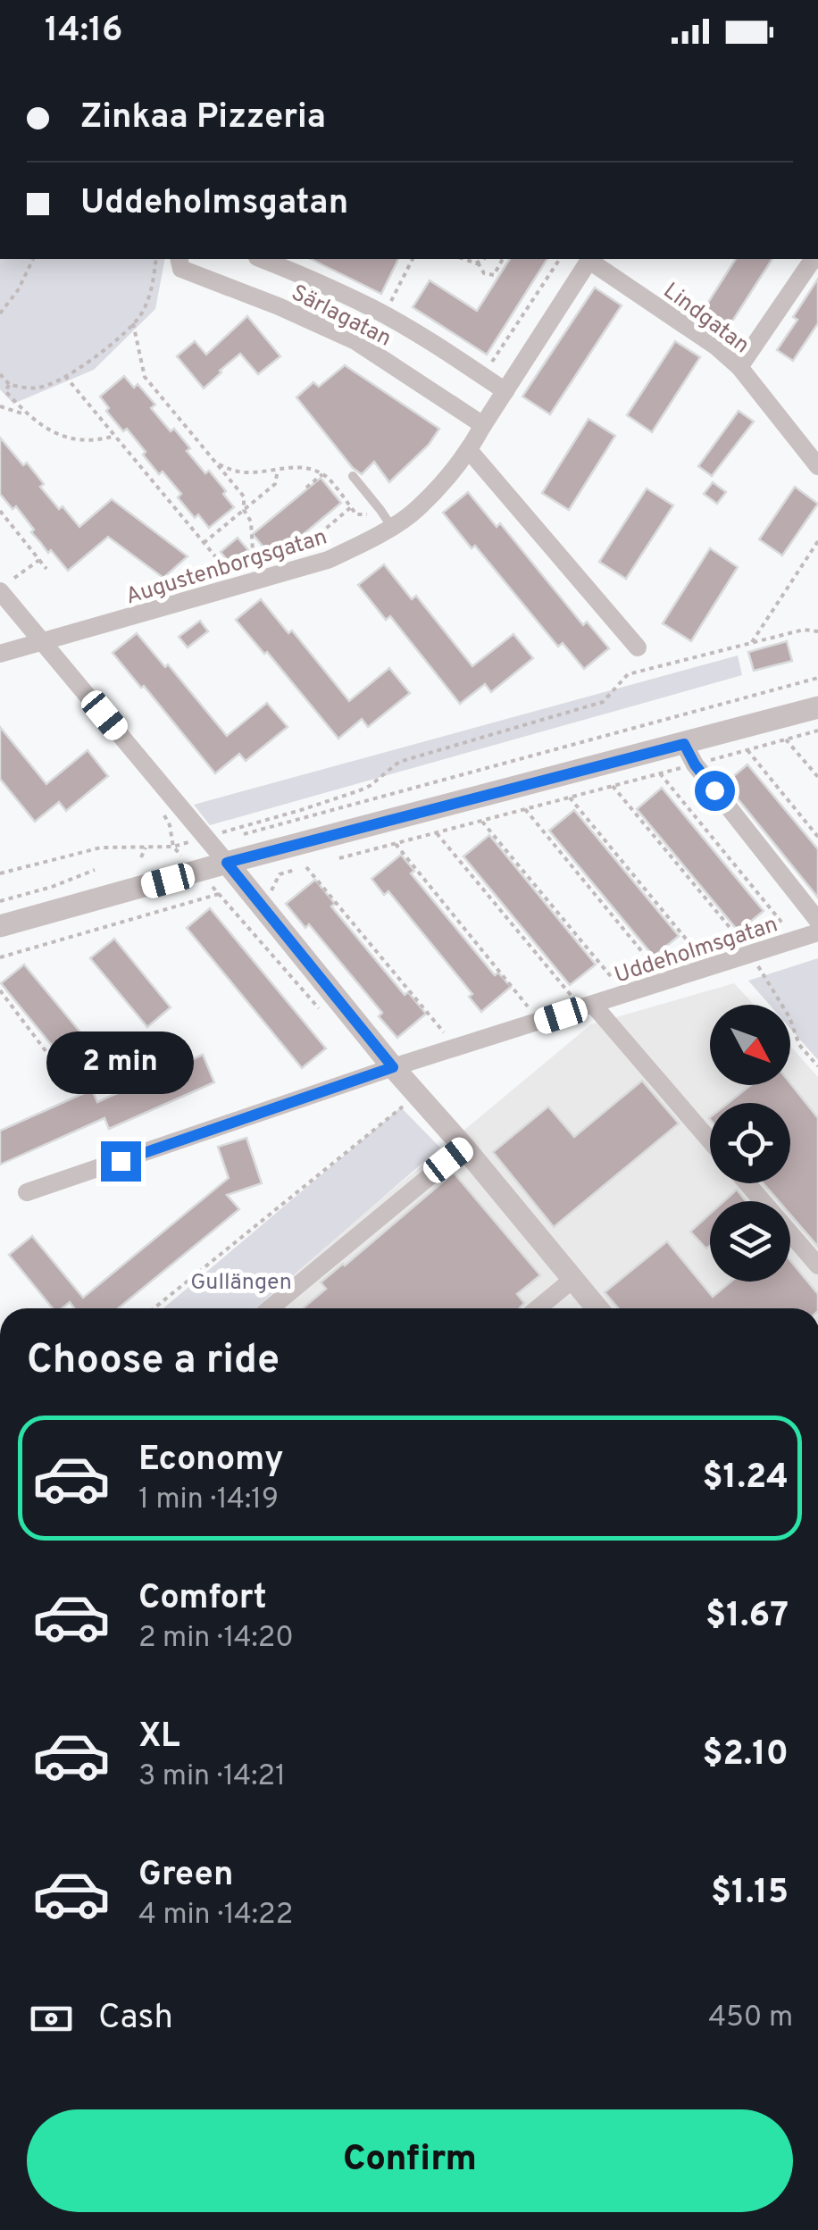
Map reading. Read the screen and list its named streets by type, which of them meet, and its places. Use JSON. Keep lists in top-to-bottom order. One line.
{"streets":{"street":["Särlagatan","Lindgatan","Augustenborgsgatan","Uddeholmsgatan"]},"crossings":[["Särlagatan","Augustenborgsgatan"],["Lindgatan","Augustenborgsgatan"]],"parks":["Gullängen"],"north":"bottom right","page":{"status":"14:16","banner":["Zinkaa Pizzeria","Uddeholmsgatan"],"bubble":"2 min","heading":"Choose a ride","list":[{"name":"Economy","note":"1 min · 14:19","value":"$1.24"},{"name":"Comfort","note":"2 min · 14:20","value":"$1.67"},{"name":"XL","note":"3 min · 14:21","value":"$2.10"},{"name":"Green","note":"4 min · 14:22","value":"$1.15"}],"pay":["Cash","450 m"],"buttons":"Confirm"}}
